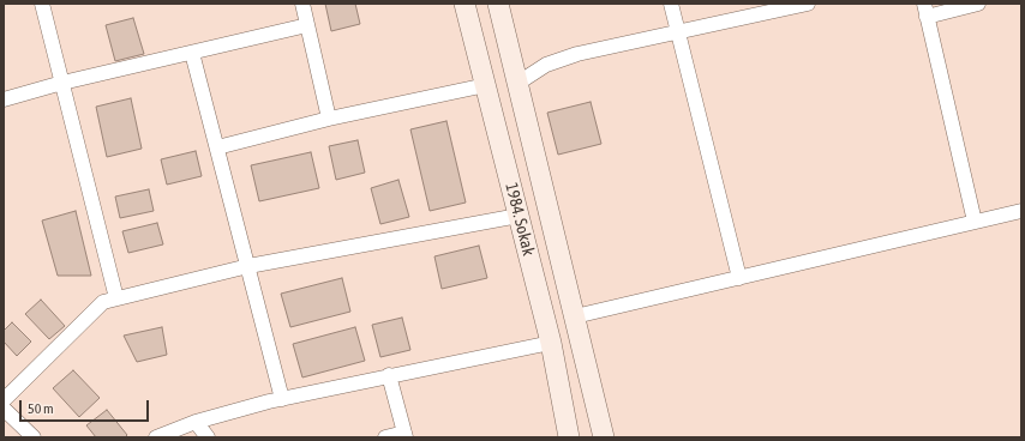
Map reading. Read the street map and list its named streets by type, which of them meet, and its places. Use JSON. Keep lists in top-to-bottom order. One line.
{"streets":{"main road":["1984. Sokak"]},"scale_bar":"50 m"}
